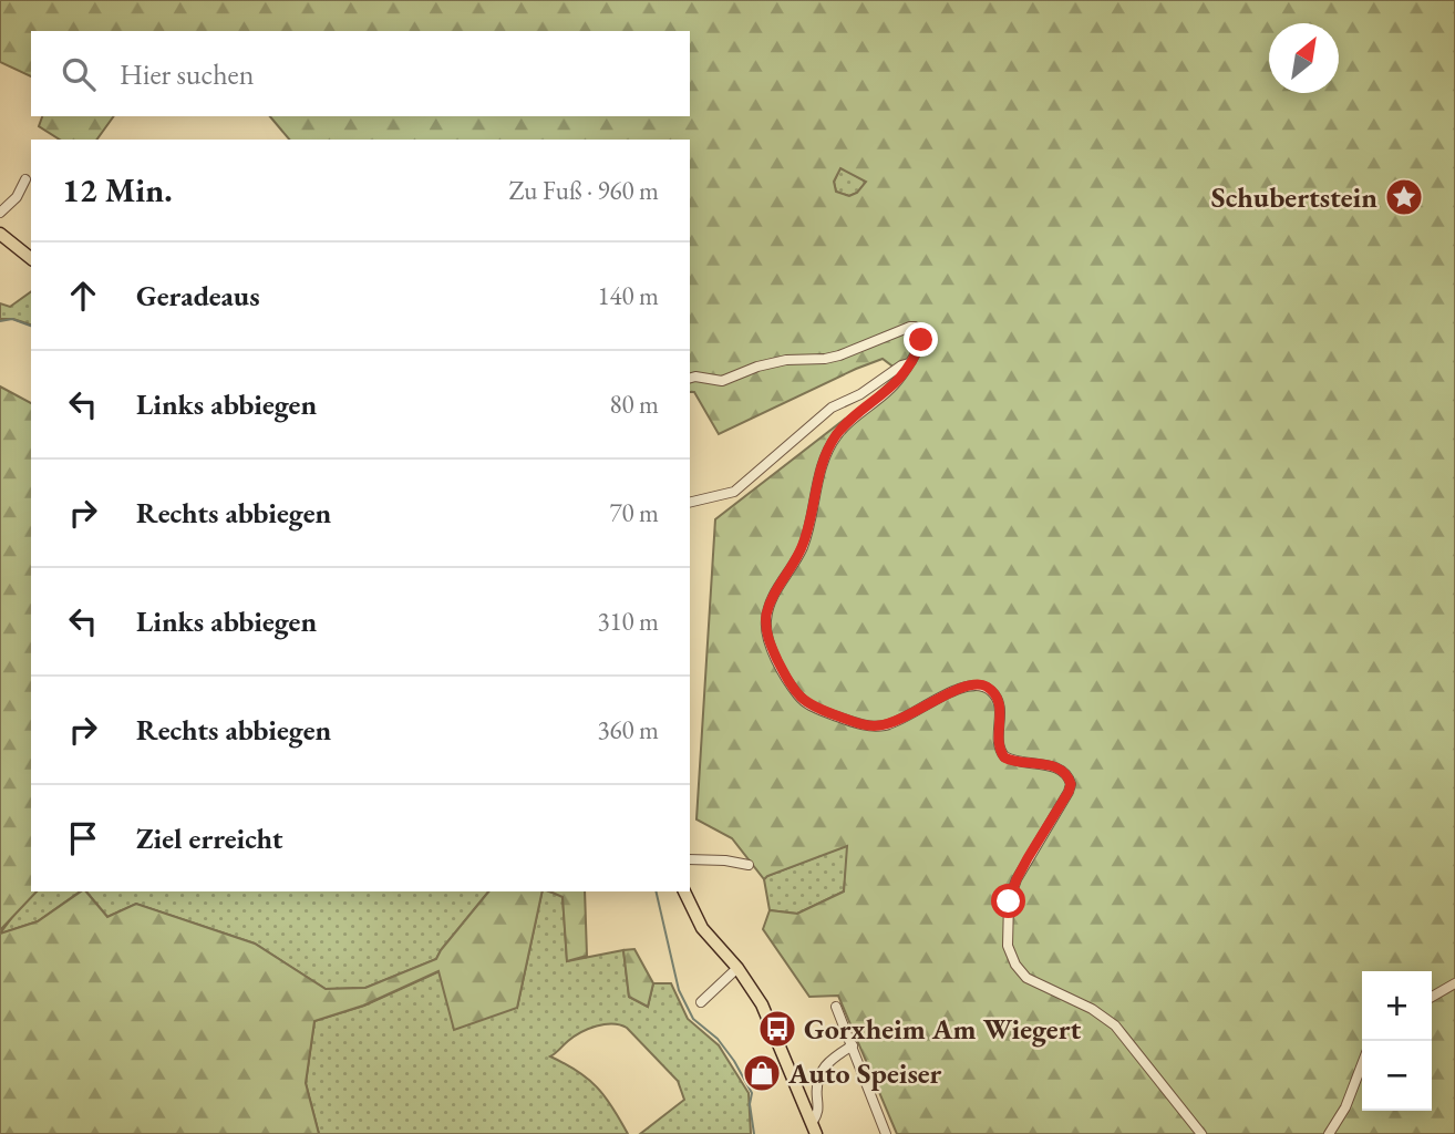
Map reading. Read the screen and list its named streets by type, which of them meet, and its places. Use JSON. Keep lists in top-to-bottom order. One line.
{"places":{"place":["Schubertstein"],"bus stop":["Gorxheim Am Wiegert"],"shop":["Auto Speiser"]},"north":"top right","page":{"search":"Hier suchen","heading":["12 Min.","Zu Fuß · 960 m"],"list":[["Geradeaus","140 m"],["Links abbiegen","80 m"],["Rechts abbiegen","70 m"],["Links abbiegen","310 m"],["Rechts abbiegen","360 m"],"Ziel erreicht"],"map_buttons":["+","−"]}}
